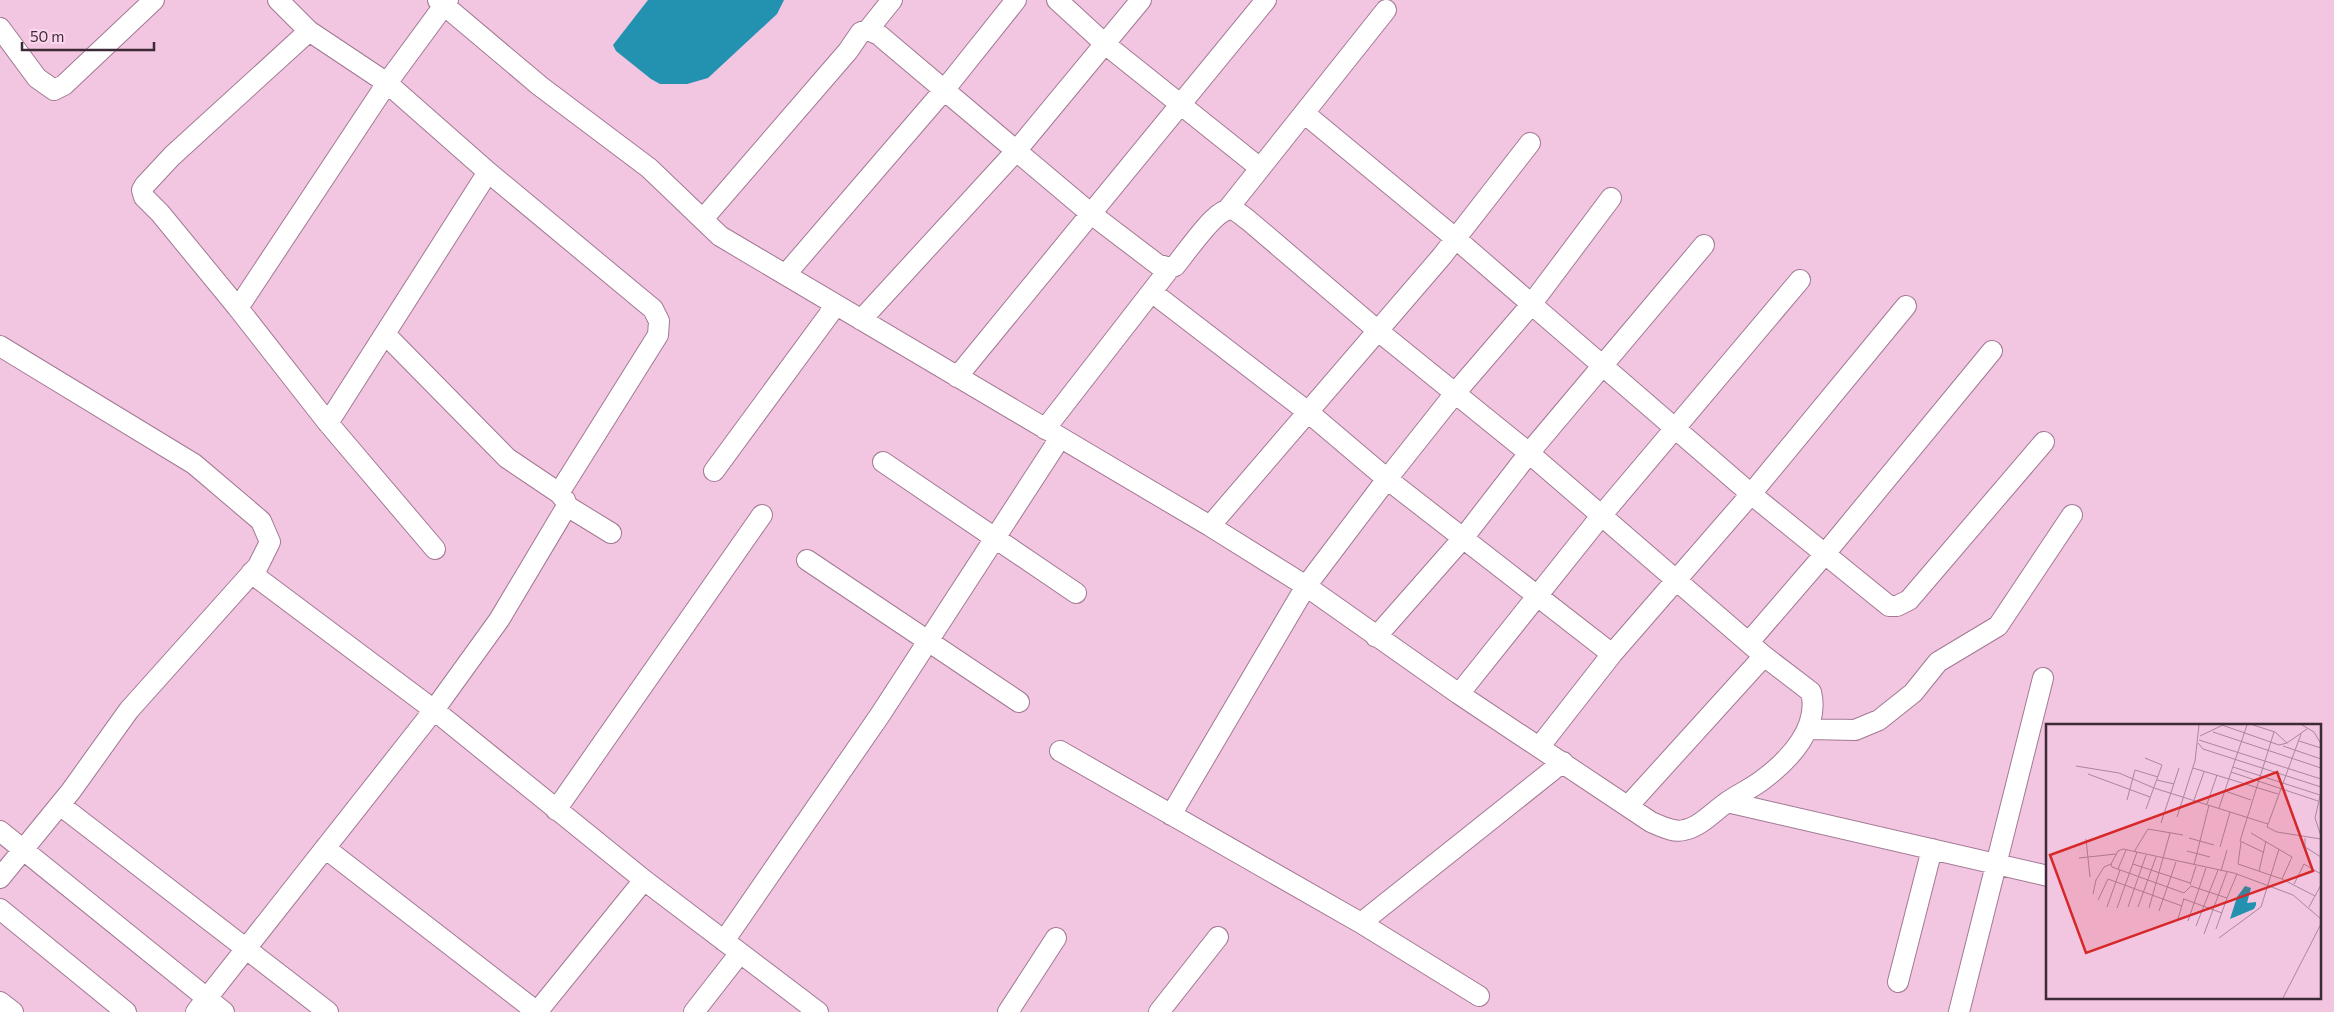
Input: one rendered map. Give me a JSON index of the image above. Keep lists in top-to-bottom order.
{
  "scale_bar": "50 m"
}
